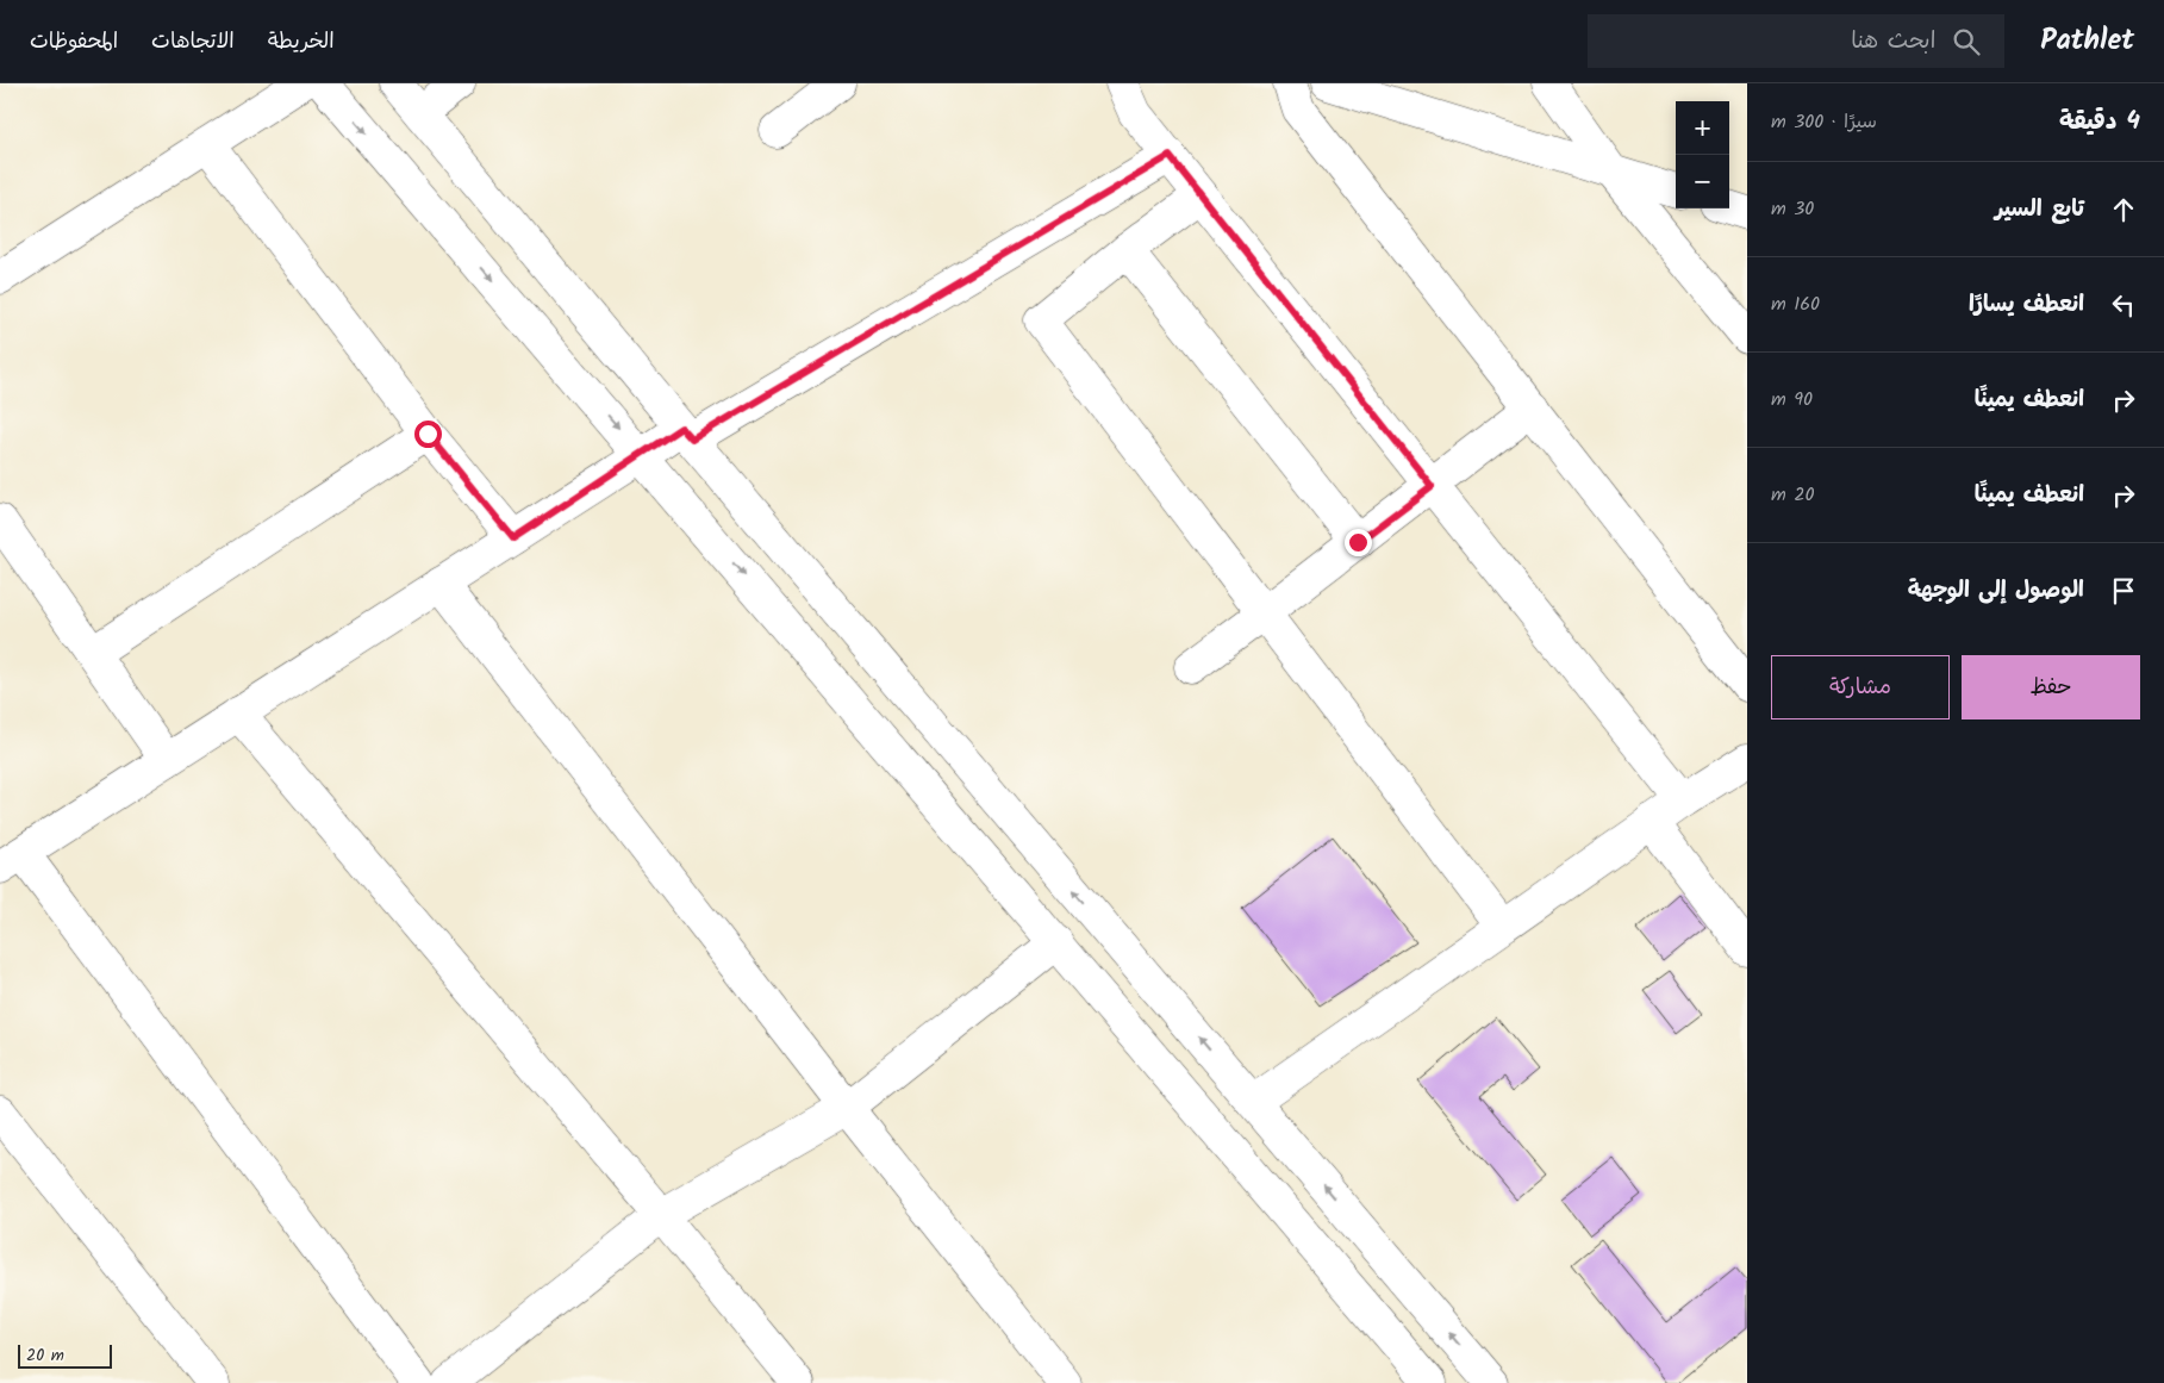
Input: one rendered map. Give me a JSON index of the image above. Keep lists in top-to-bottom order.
{
  "scale_bar": "20 m",
  "page": {
    "header": "Pathlet",
    "search": "ابحث هنا",
    "nav": ["الخريطة", "الاتجاهات", "المحفوظات"],
    "heading": ["4 دقيقة", "سيرًا · 300 m"],
    "map_buttons": ["+", "−"],
    "list": [
      ["تابع السير", "30 m"],
      ["انعطف يسارًا", "160 m"],
      ["انعطف يمينًا", "90 m"],
      ["انعطف يمينًا", "20 m"],
      "الوصول إلى الوجهة"
    ],
    "buttons": ["حفظ", "مشاركة"],
    "scale": "20 m"
  }
}
